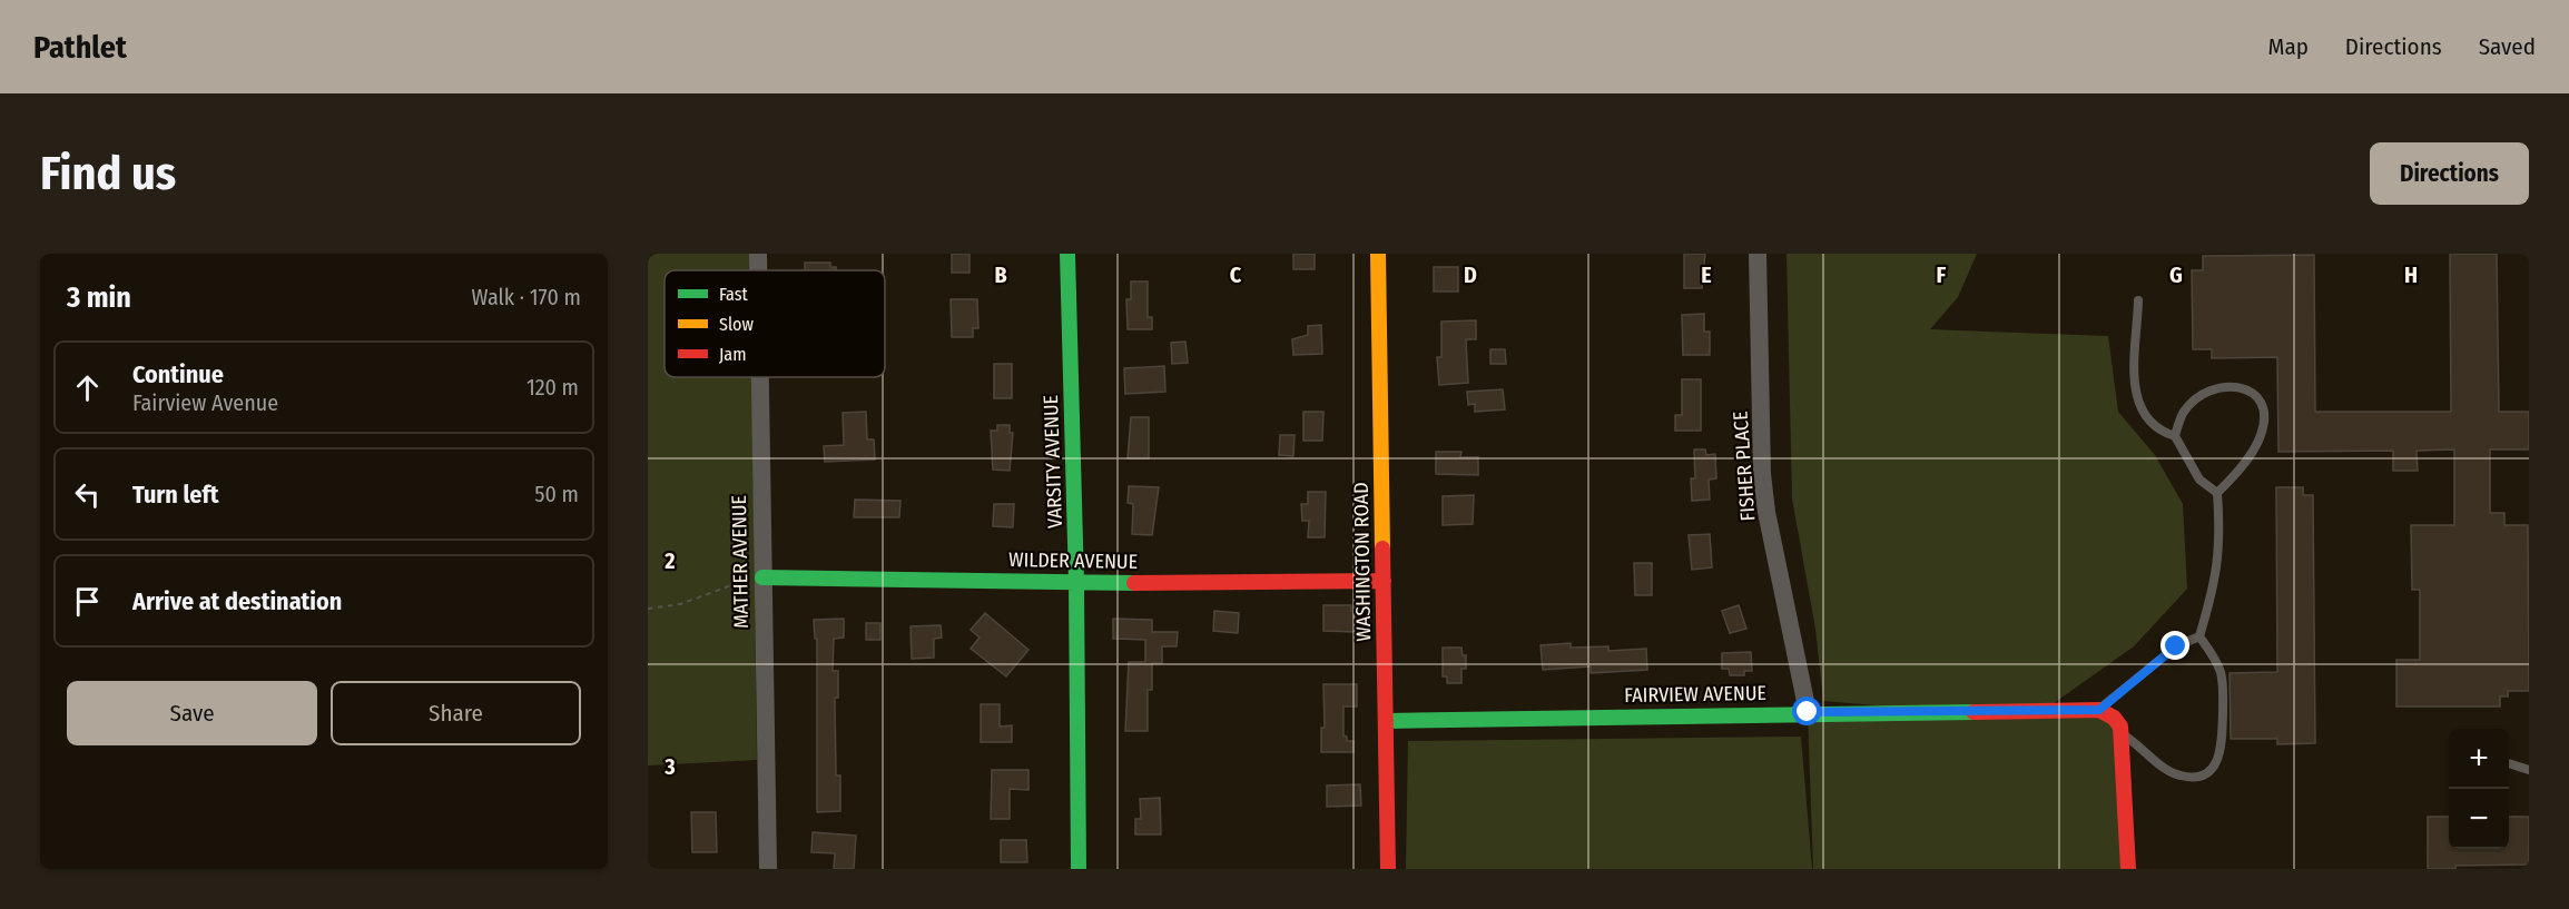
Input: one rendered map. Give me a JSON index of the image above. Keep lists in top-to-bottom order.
{
  "streets": {
    "street": [
      "VARSITY AVENUE",
      "FISHER PLACE",
      "WILDER AVENUE",
      "MATHER AVENUE",
      "WASHINGTON ROAD",
      "FAIRVIEW AVENUE"
    ]
  },
  "crossings": [
    ["VARSITY AVENUE", "WILDER AVENUE"],
    ["FISHER PLACE", "FAIRVIEW AVENUE"],
    ["WILDER AVENUE", "MATHER AVENUE"],
    ["WILDER AVENUE", "WASHINGTON ROAD"],
    ["WASHINGTON ROAD", "FAIRVIEW AVENUE"]
  ],
  "legend": ["Fast", "Slow", "Jam"],
  "page": {
    "header": "Pathlet",
    "nav": ["Map", "Directions", "Saved"],
    "buttons": [
      "Directions",
      ["Save", "Share"]
    ],
    "title": "Find us",
    "heading": ["3 min", "Walk · 170 m"],
    "list": [
      ["Continue", "Fairview Avenue", "120 m"],
      ["Turn left", "50 m"],
      "Arrive at destination"
    ],
    "map_buttons": ["+", "−"]
  },
  "grid": {
    "columns": [
      "B",
      "C",
      "D",
      "E",
      "F",
      "G",
      "H"
    ],
    "rows": ["2", "3"]
  }
}
